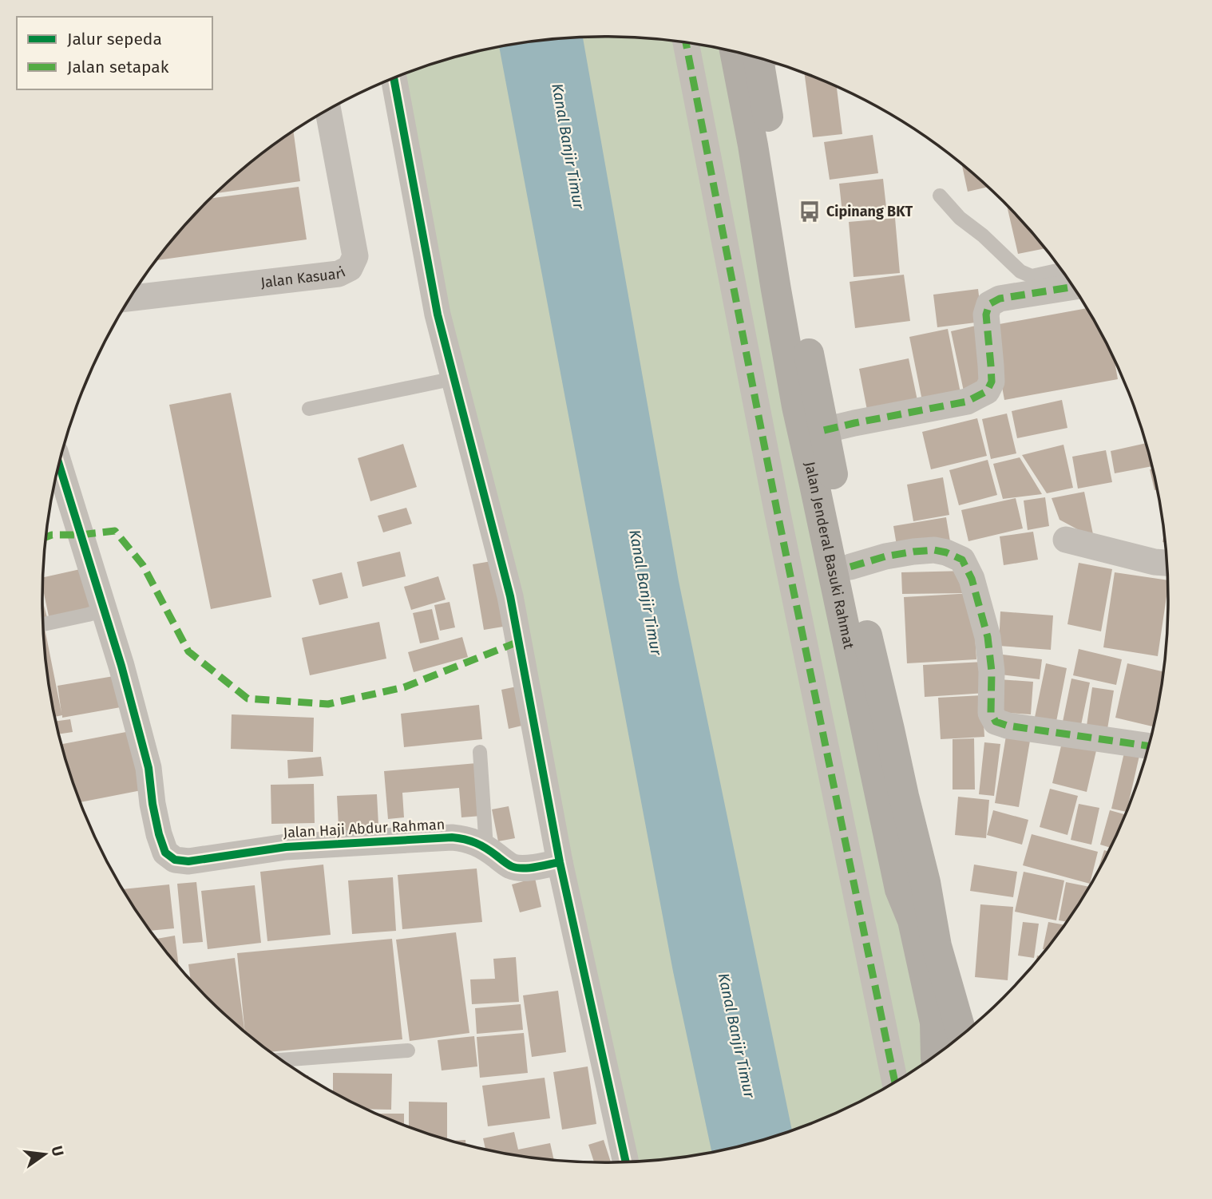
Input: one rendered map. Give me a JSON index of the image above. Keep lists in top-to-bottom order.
{
  "streets": {
    "main road": ["Jalan Jenderal Basuki Rahmat"],
    "street": ["Jalan Kasuari", "Jalan Haji Abdur Rahman"]
  },
  "water": ["Kanal Banjir Timur"],
  "places": {
    "bus stop": ["Cipinang BKT"]
  },
  "legend": ["Jalur sepeda", "Jalan setapak"],
  "north": "right"
}
